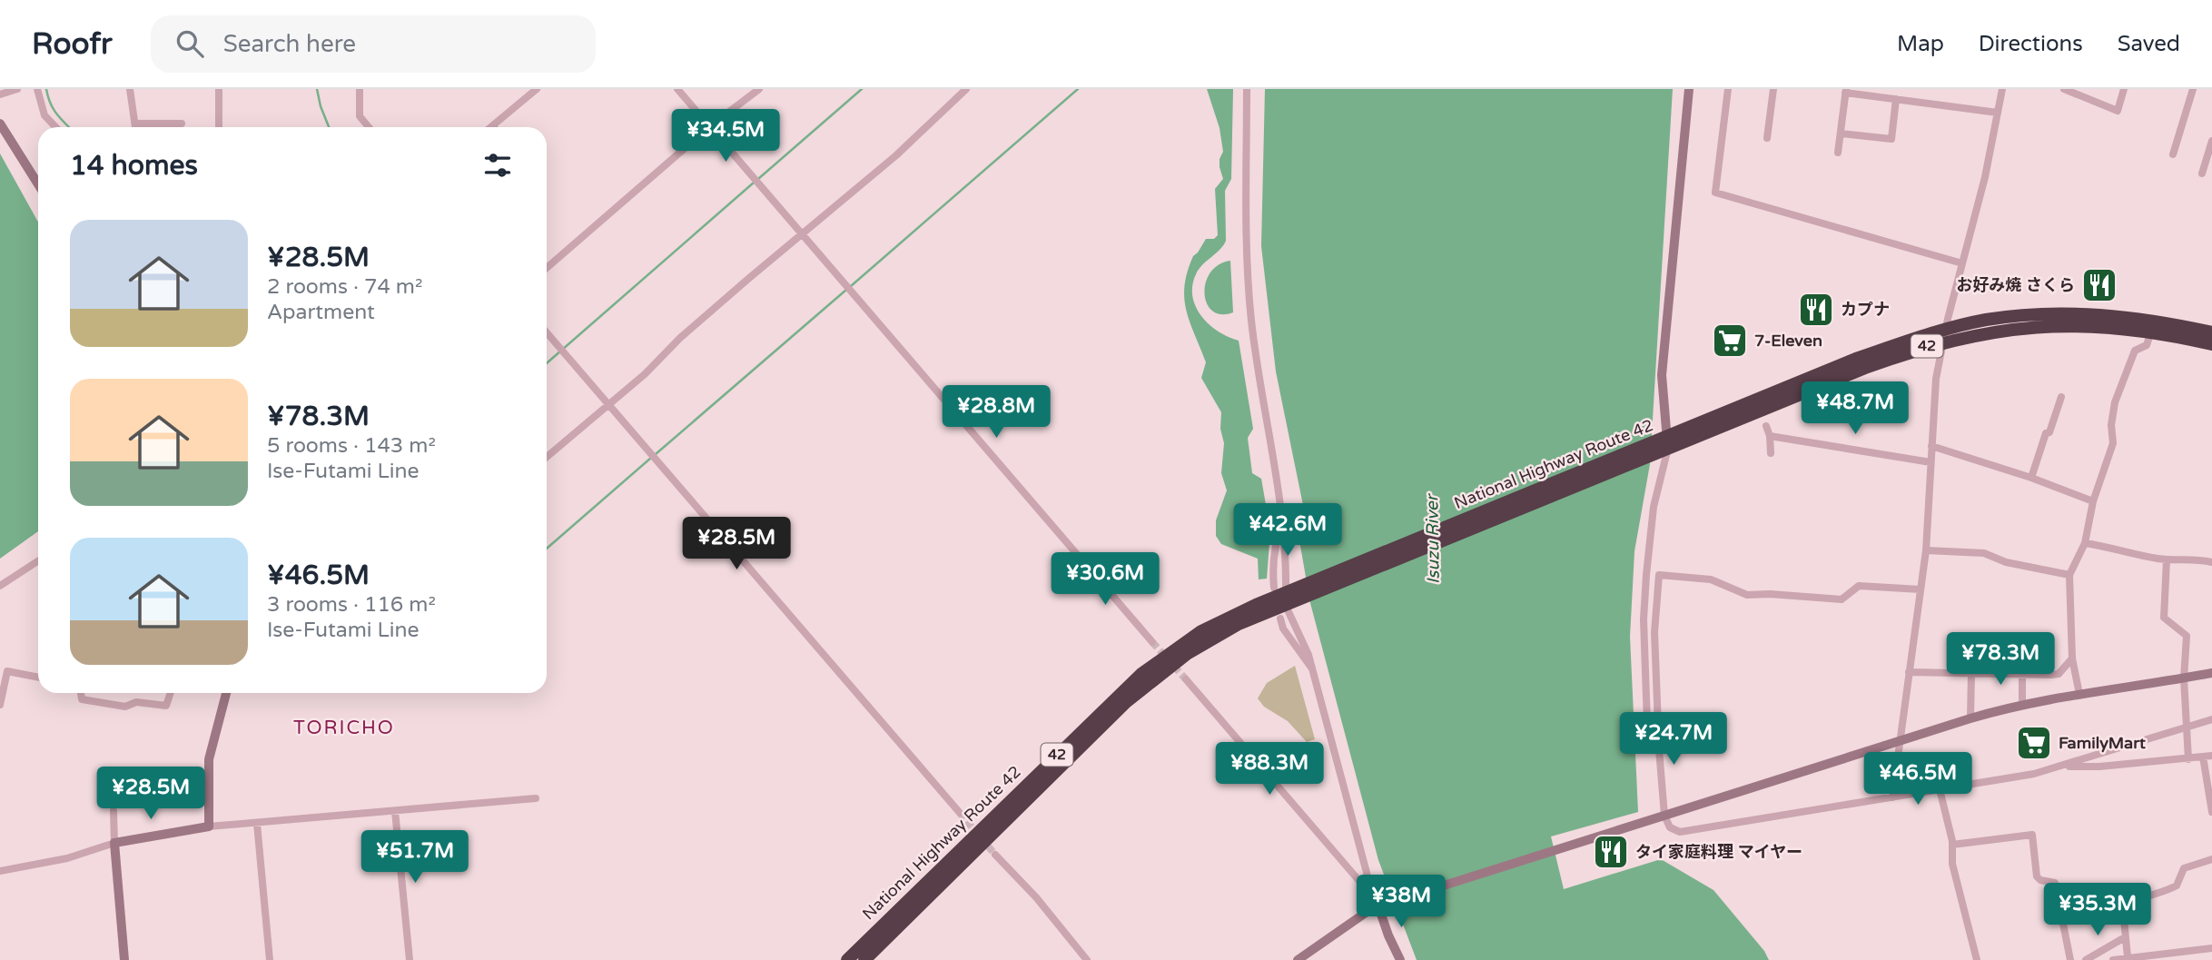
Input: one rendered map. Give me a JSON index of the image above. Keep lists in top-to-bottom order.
{
  "streets": {
    "highway": ["42", "National Highway Route 42"]
  },
  "districts": ["TORICHO"],
  "water": ["Isuzu River"],
  "places": {
    "restaurant": ["お好み焼 さくら", "カプナ", "タイ家庭料理 マイヤー"],
    "supermarket": ["7-Eleven", "FamilyMart"]
  },
  "page": {
    "header": "Roofr",
    "search": "Search here",
    "nav": ["Map", "Directions", "Saved"],
    "price": [
      "¥34.5M",
      "¥48.7M",
      "¥28.8M",
      "¥42.6M",
      "¥28.5M",
      "¥30.6M",
      "¥78.3M",
      "¥24.7M",
      "¥88.3M",
      "¥46.5M",
      "¥28.5M",
      "¥51.7M",
      "¥38M",
      "¥35.3M"
    ],
    "heading": "14 homes",
    "list": [
      {
        "name": "¥28.5M",
        "note": "2 rooms · 74 m² · Apartment"
      },
      {
        "name": "¥78.3M",
        "note": "5 rooms · 143 m² · Ise-Futami Line"
      },
      {
        "name": "¥46.5M",
        "note": "3 rooms · 116 m² · Ise-Futami Line"
      }
    ]
  }
}
